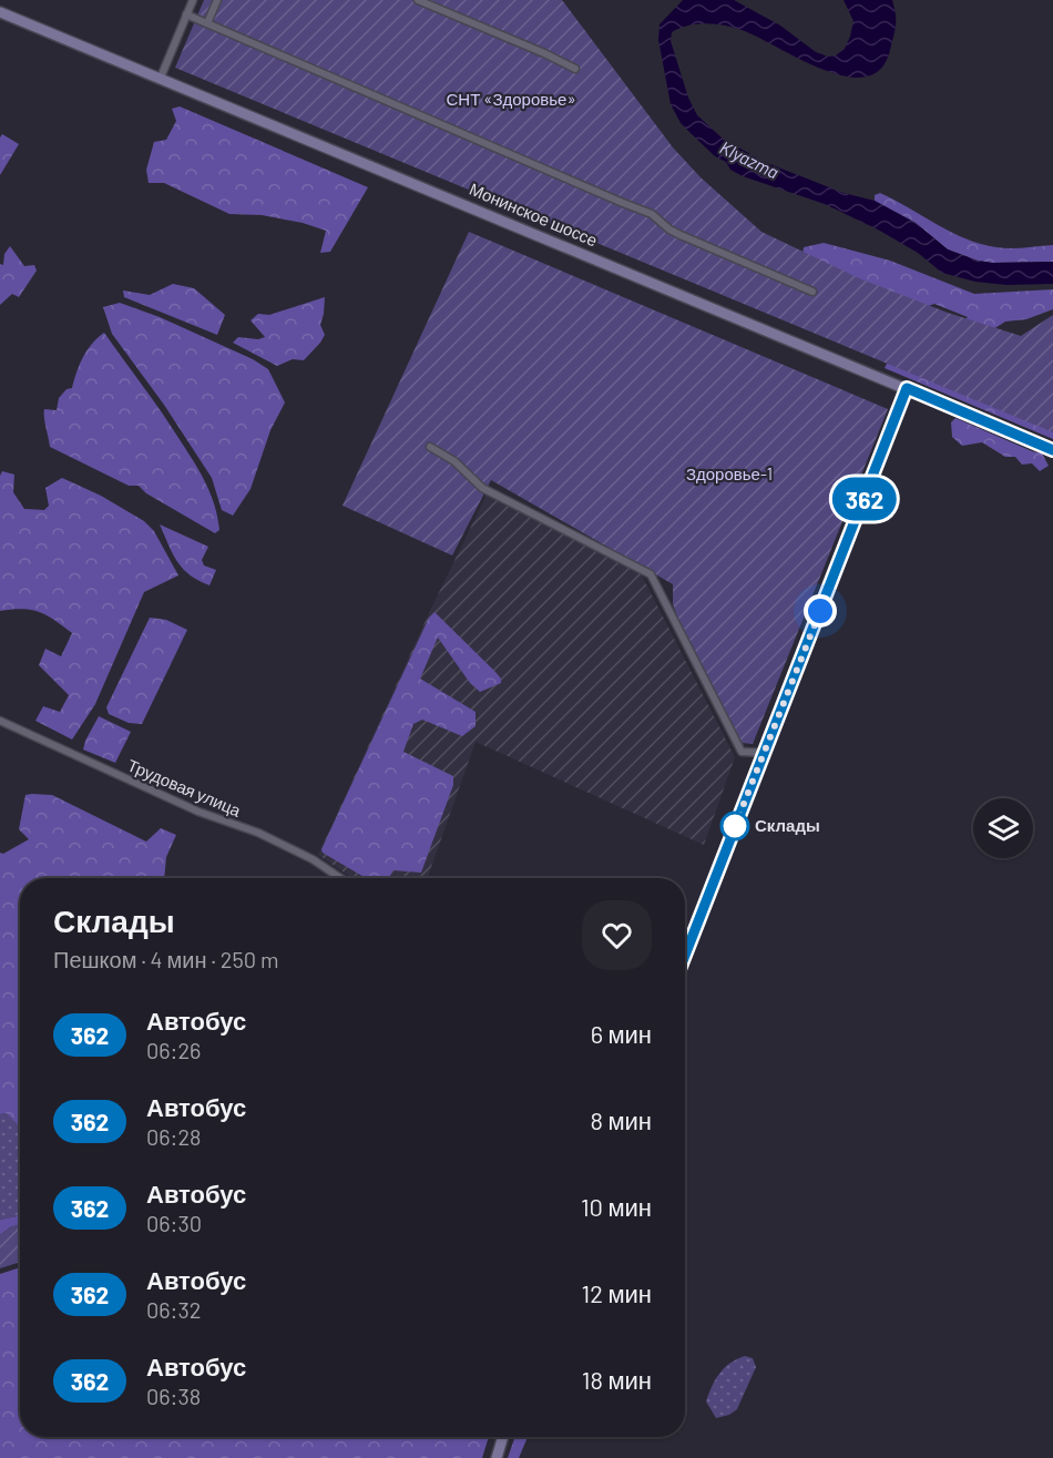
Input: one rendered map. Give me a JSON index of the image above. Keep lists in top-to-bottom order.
{
  "streets": {
    "main road": ["Монинское шоссе"],
    "street": ["Трудовая улица"]
  },
  "water": ["Klyazma"],
  "parks": ["СНТ «Здоровье»", "Здоровье-1"],
  "places": ["Склады"],
  "lines": ["bus line 362"],
  "page": {
    "on_map": "362",
    "heading": ["Склады", "Пешком · 4 мин · 250 m"],
    "list": [
      {
        "mark": "362",
        "name": "Автобус",
        "note": "06:26",
        "value": "6 мин"
      },
      {
        "mark": "362",
        "name": "Автобус",
        "note": "06:28",
        "value": "8 мин"
      },
      {
        "mark": "362",
        "name": "Автобус",
        "note": "06:30",
        "value": "10 мин"
      },
      {
        "mark": "362",
        "name": "Автобус",
        "note": "06:32",
        "value": "12 мин"
      },
      {
        "mark": "362",
        "name": "Автобус",
        "note": "06:38",
        "value": "18 мин"
      }
    ]
  }
}
